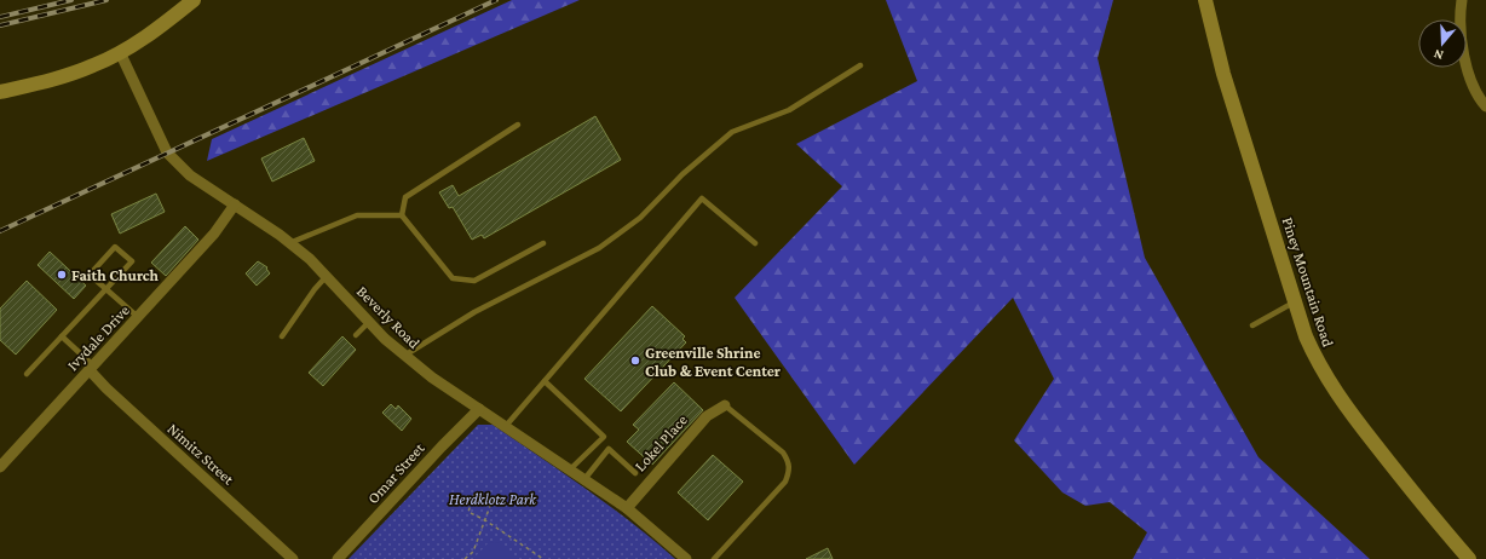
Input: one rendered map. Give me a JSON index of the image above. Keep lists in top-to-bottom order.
{
  "streets": {
    "street": [
      "Piney Mountain Road",
      "Beverly Road",
      "Ivydale Drive",
      "Lokel Place",
      "Nimitz Street",
      "Omar Street"
    ]
  },
  "crossings": [
    ["Beverly Road", "Ivydale Drive"],
    ["Beverly Road", "Lokel Place"],
    ["Beverly Road", "Omar Street"],
    ["Ivydale Drive", "Nimitz Street"]
  ],
  "parks": ["Herdklotz Park"],
  "places": ["Faith Church", "Greenville Shrine Club & Event Center"],
  "north": "bottom"
}
